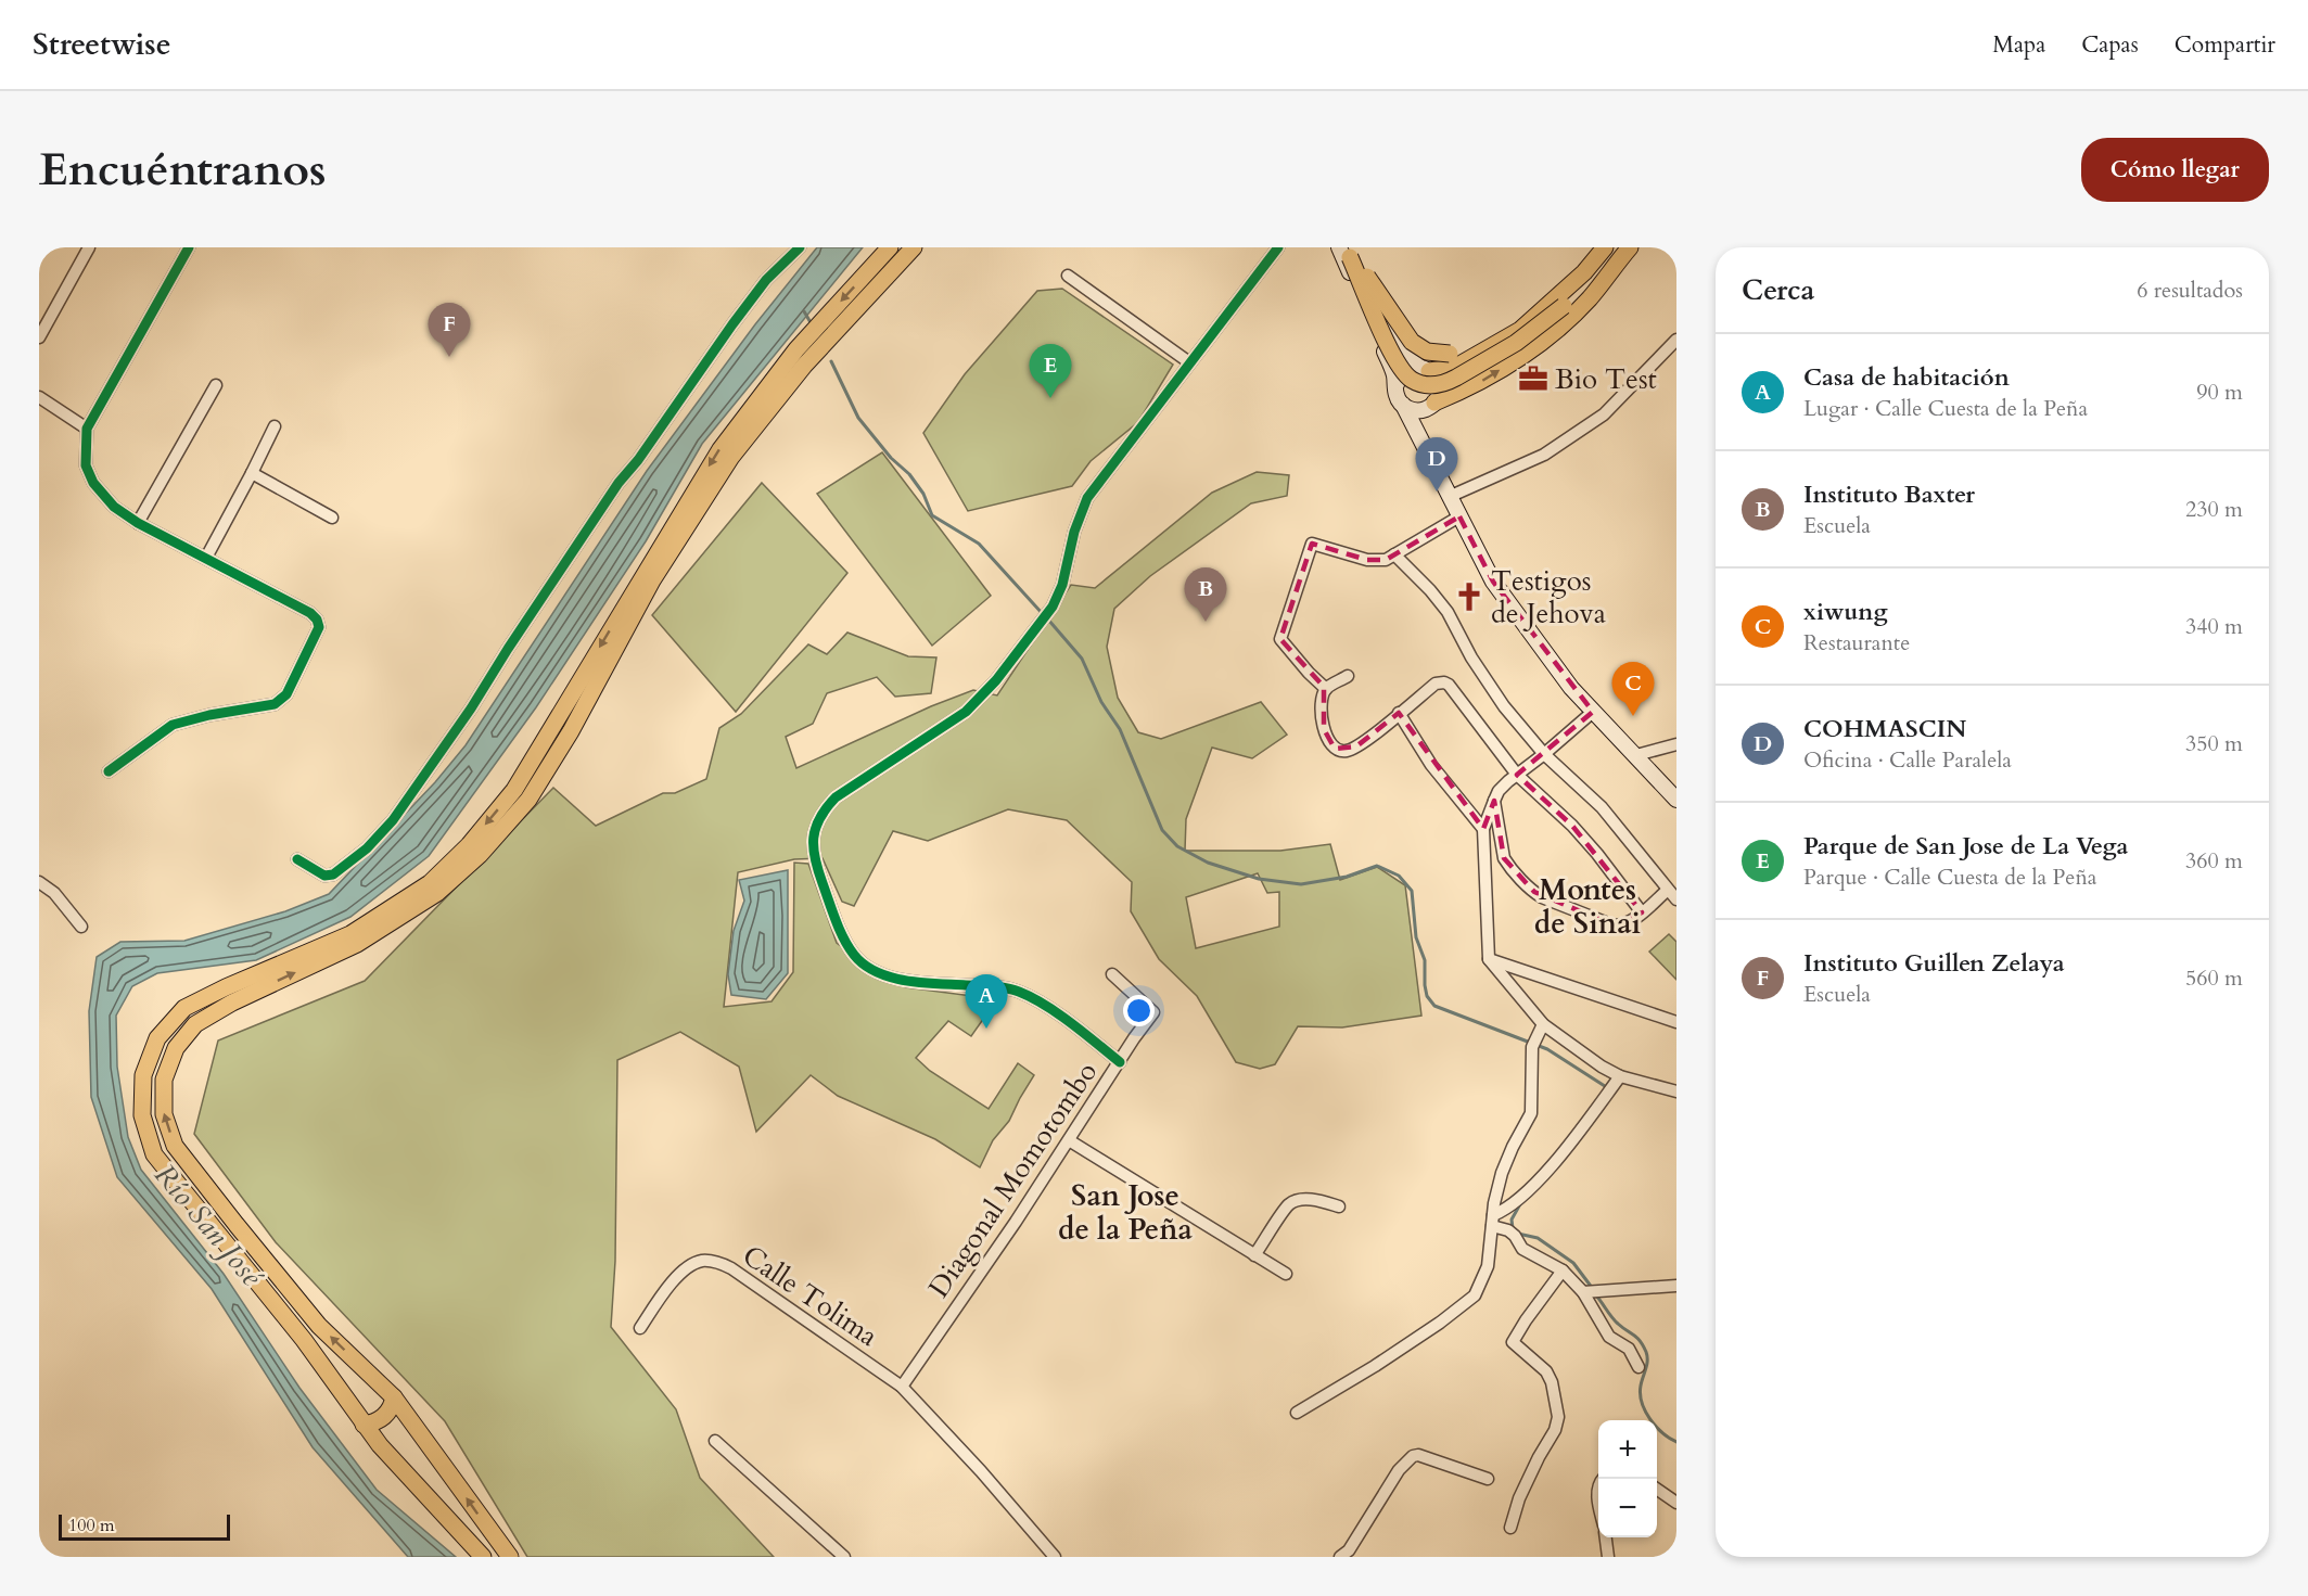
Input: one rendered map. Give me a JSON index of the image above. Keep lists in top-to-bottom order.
{
  "streets": {
    "street": ["Diagonal Momotombo", "Calle Tolima"]
  },
  "crossings": [
    ["Diagonal Momotombo", "Calle Tolima"]
  ],
  "districts": ["Montes de Sinai", "San Jose de la Peña"],
  "water": ["Río San José"],
  "places": {
    "office": ["Bio Test"],
    "church": ["Testigos de Jehova"]
  },
  "scale_bar": "100 m",
  "page": {
    "header": "Streetwise",
    "nav": ["Mapa", "Capas", "Compartir"],
    "buttons": "Cómo llegar",
    "title": "Encuéntranos",
    "heading": ["Cerca", "6 resultados"],
    "pins": [
      "F",
      "E",
      "D",
      "B",
      "C",
      "A"
    ],
    "list": [
      {
        "mark": "A",
        "name": "Casa de habitación",
        "note": "Lugar · Calle Cuesta de la Peña",
        "value": "90 m"
      },
      {
        "mark": "B",
        "name": "Instituto Baxter",
        "note": "Escuela",
        "value": "230 m"
      },
      {
        "mark": "C",
        "name": "xiwung",
        "note": "Restaurante",
        "value": "340 m"
      },
      {
        "mark": "D",
        "name": "COHMASCIN",
        "note": "Oficina · Calle Paralela",
        "value": "350 m"
      },
      {
        "mark": "E",
        "name": "Parque de San Jose de La Vega",
        "note": "Parque · Calle Cuesta de la Peña",
        "value": "360 m"
      },
      {
        "mark": "F",
        "name": "Instituto Guillen Zelaya",
        "note": "Escuela",
        "value": "560 m"
      }
    ],
    "map_buttons": ["+", "−"],
    "scale": "100 m"
  }
}
